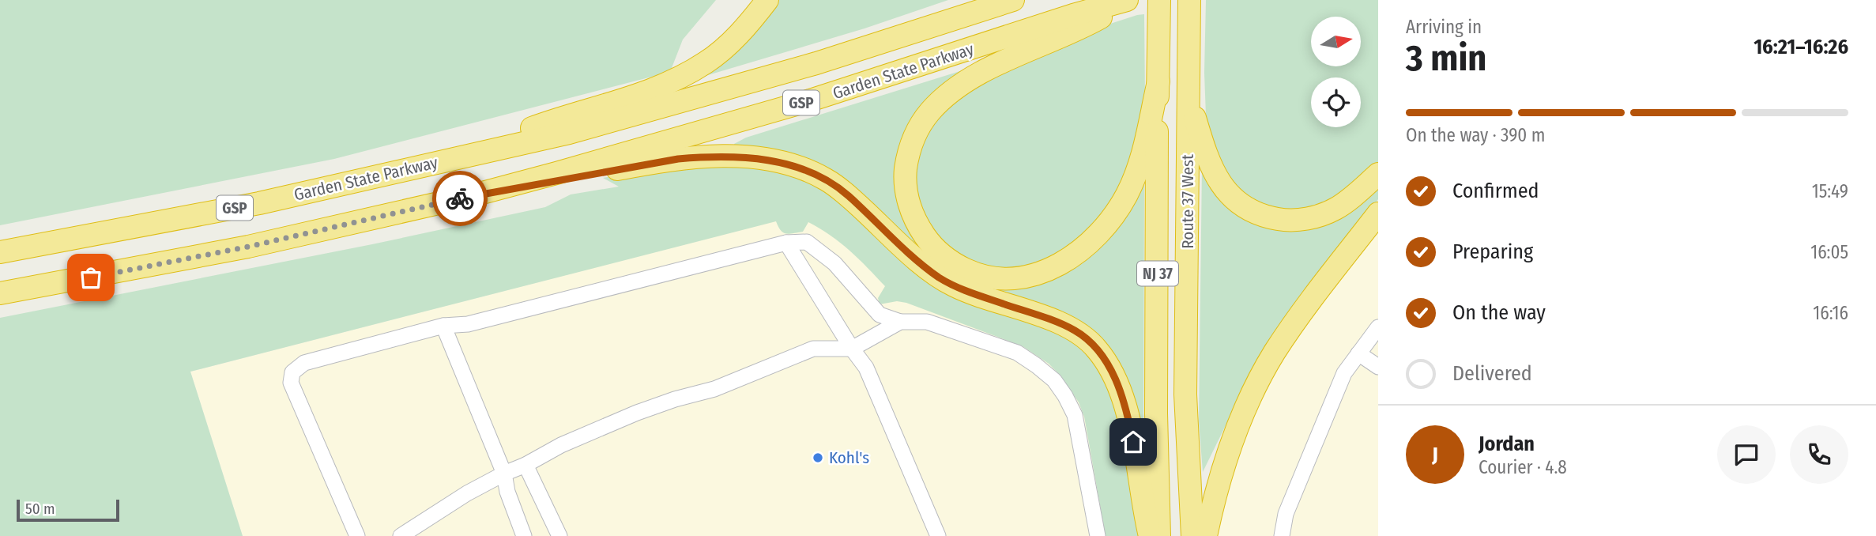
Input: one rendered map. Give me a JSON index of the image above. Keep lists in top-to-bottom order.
{
  "streets": {
    "highway": [
      "Garden State Parkway",
      "GSP",
      "Route 37 West",
      "NJ 37"
    ]
  },
  "places": ["Kohl's"],
  "scale_bar": "50 m",
  "north": "right",
  "page": {
    "heading": ["3 min", "Arriving in", "16:21–16:26"],
    "panel": ["Jordan", "Courier · 4.8"],
    "bar": "On the way · 390 m",
    "list": [
      ["Confirmed", "15:49"],
      ["Preparing", "16:05"],
      ["On the way", "16:16"],
      "Delivered"
    ],
    "round": "J",
    "scale": "50 m"
  }
}
